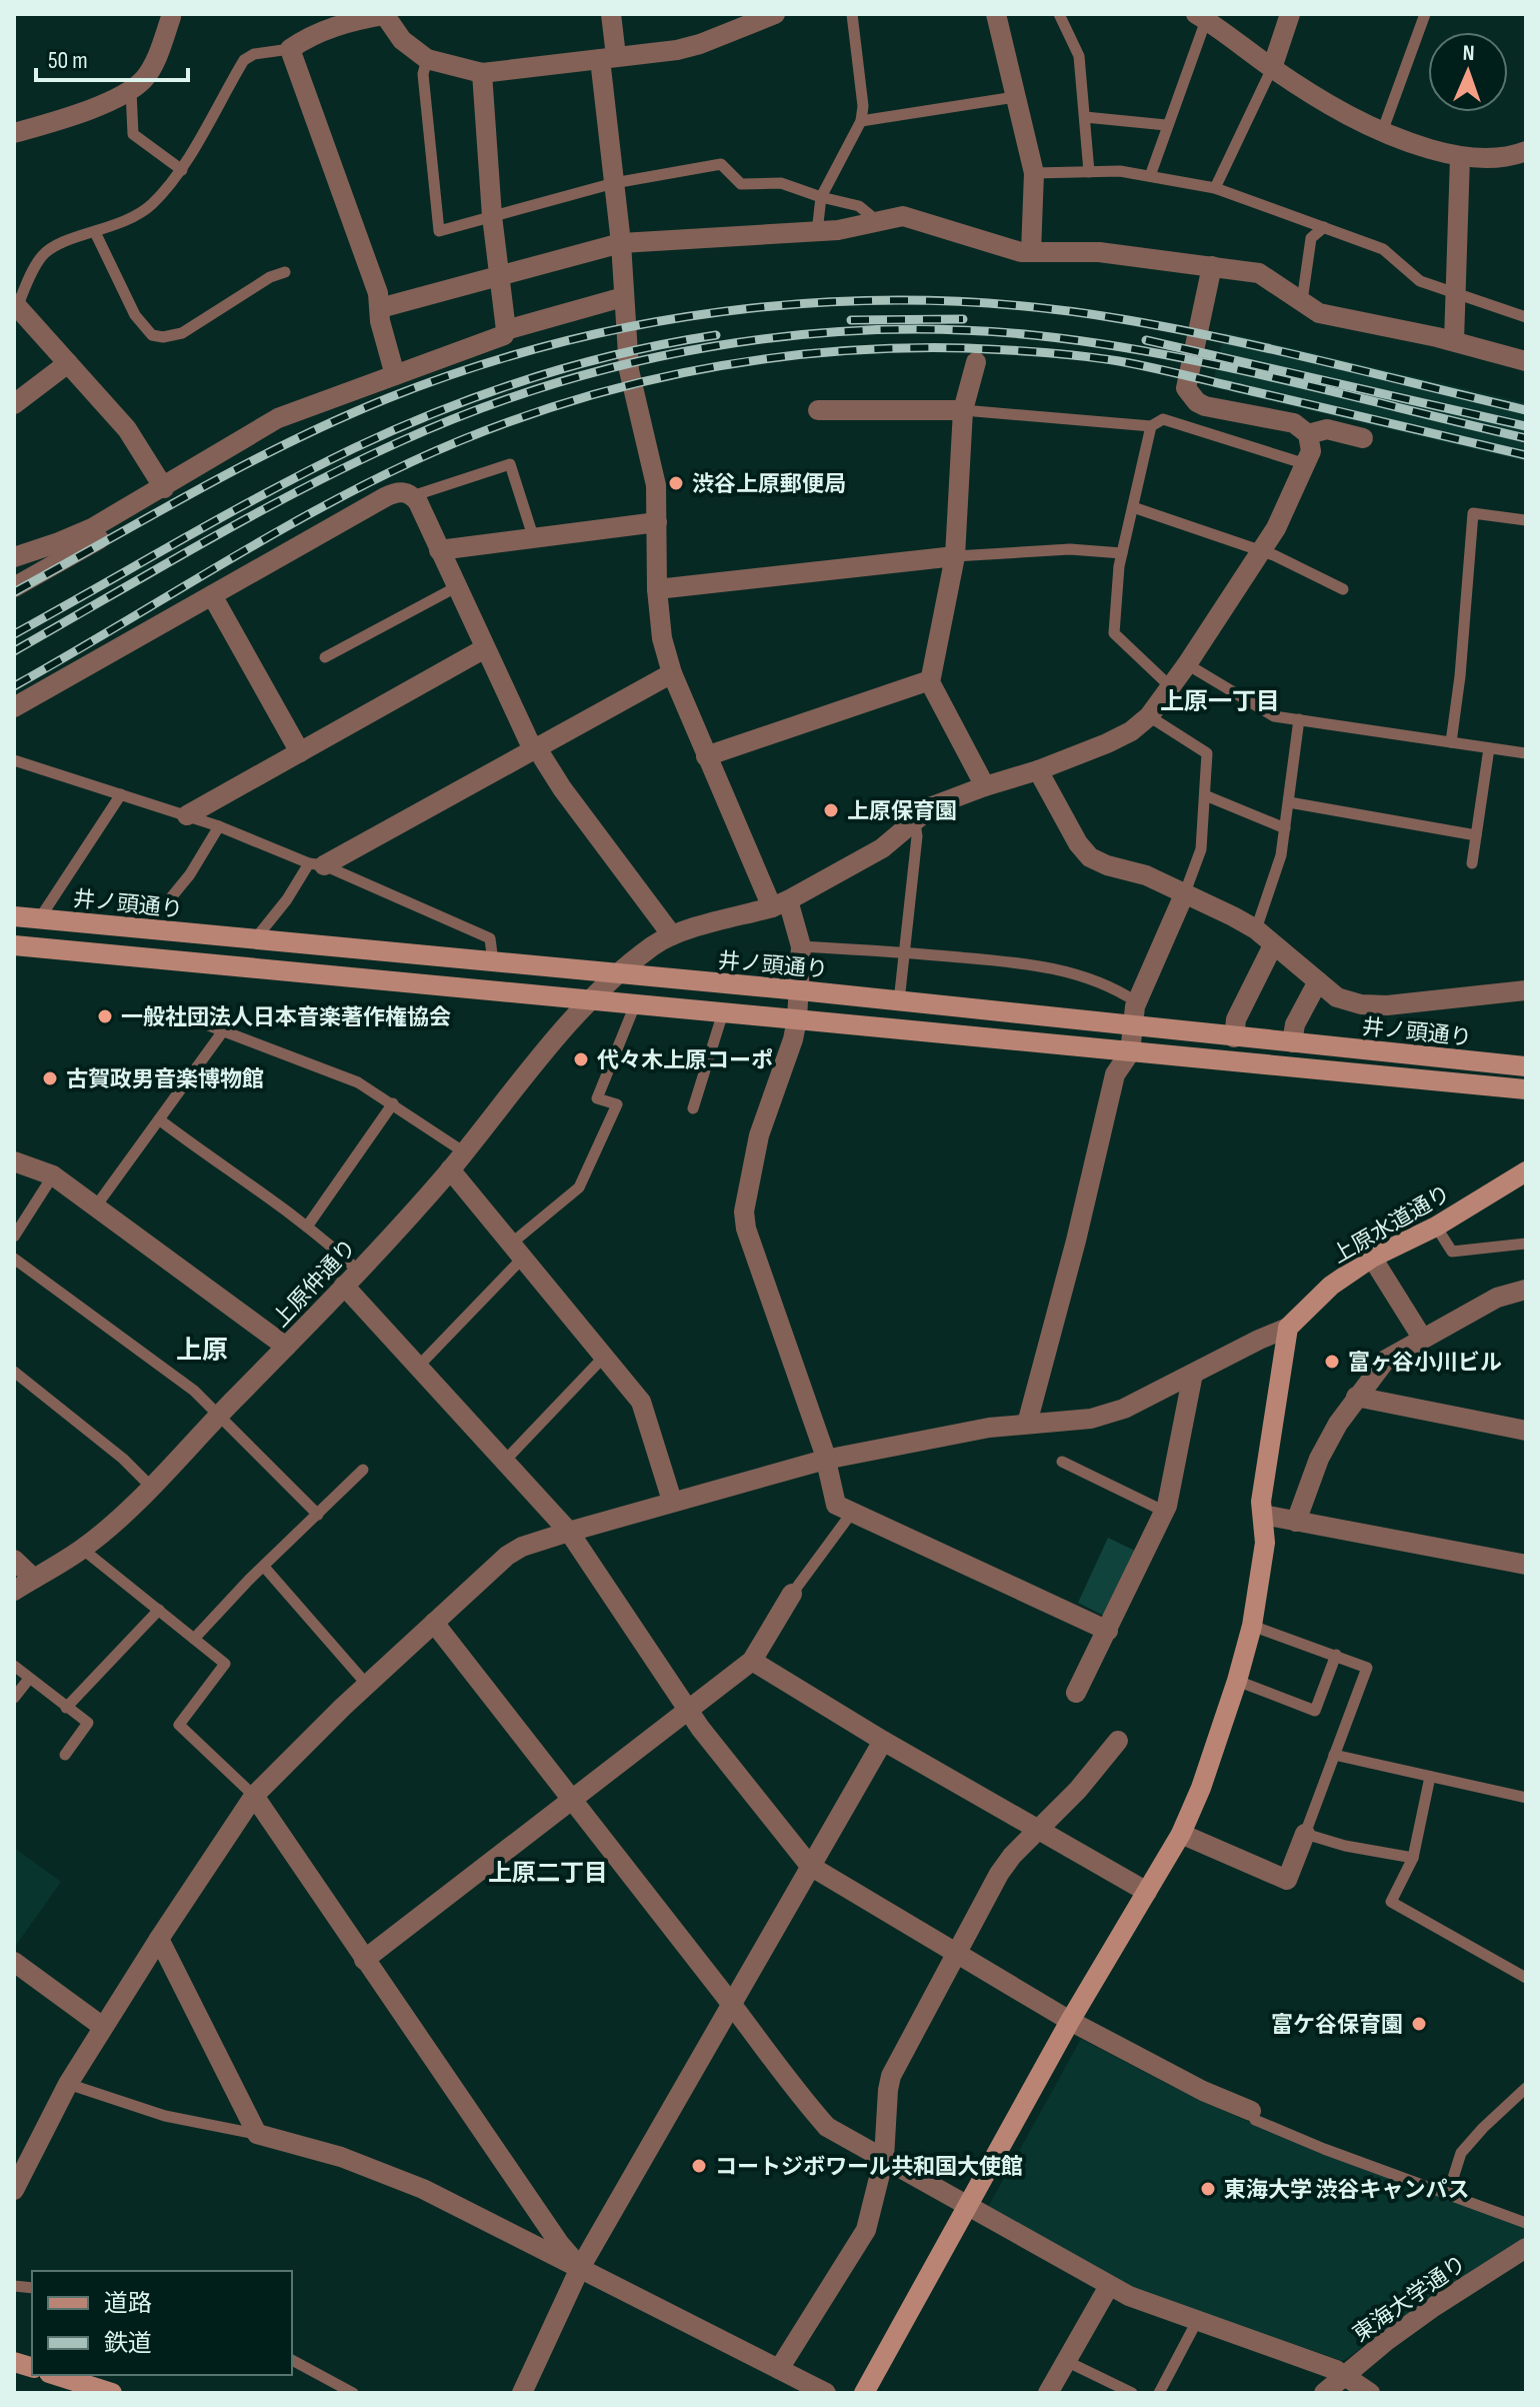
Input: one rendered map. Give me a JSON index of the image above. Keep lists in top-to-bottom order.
{
  "streets": {
    "main road": ["井ノ頭通り", "上原水道通り"],
    "street": ["上原仲通り", "東海大学通り"]
  },
  "crossings": [
    ["井ノ頭通り", "上原仲通り"]
  ],
  "districts": ["上原一丁目", "上原", "上原二丁目"],
  "places": [
    "渋谷上原郵便局",
    "上原保育園",
    "一般社団法人日本音楽著作権協会",
    "代々木上原コーポ",
    "古賀政男音楽博物館",
    "富ヶ谷小川ビル",
    "富ケ谷保育園",
    "コートジボワール共和国大使館",
    "東海大学 渋谷キャンパス"
  ],
  "legend": ["道路", "鉄道"],
  "scale_bar": "50 m",
  "north": "top"
}
